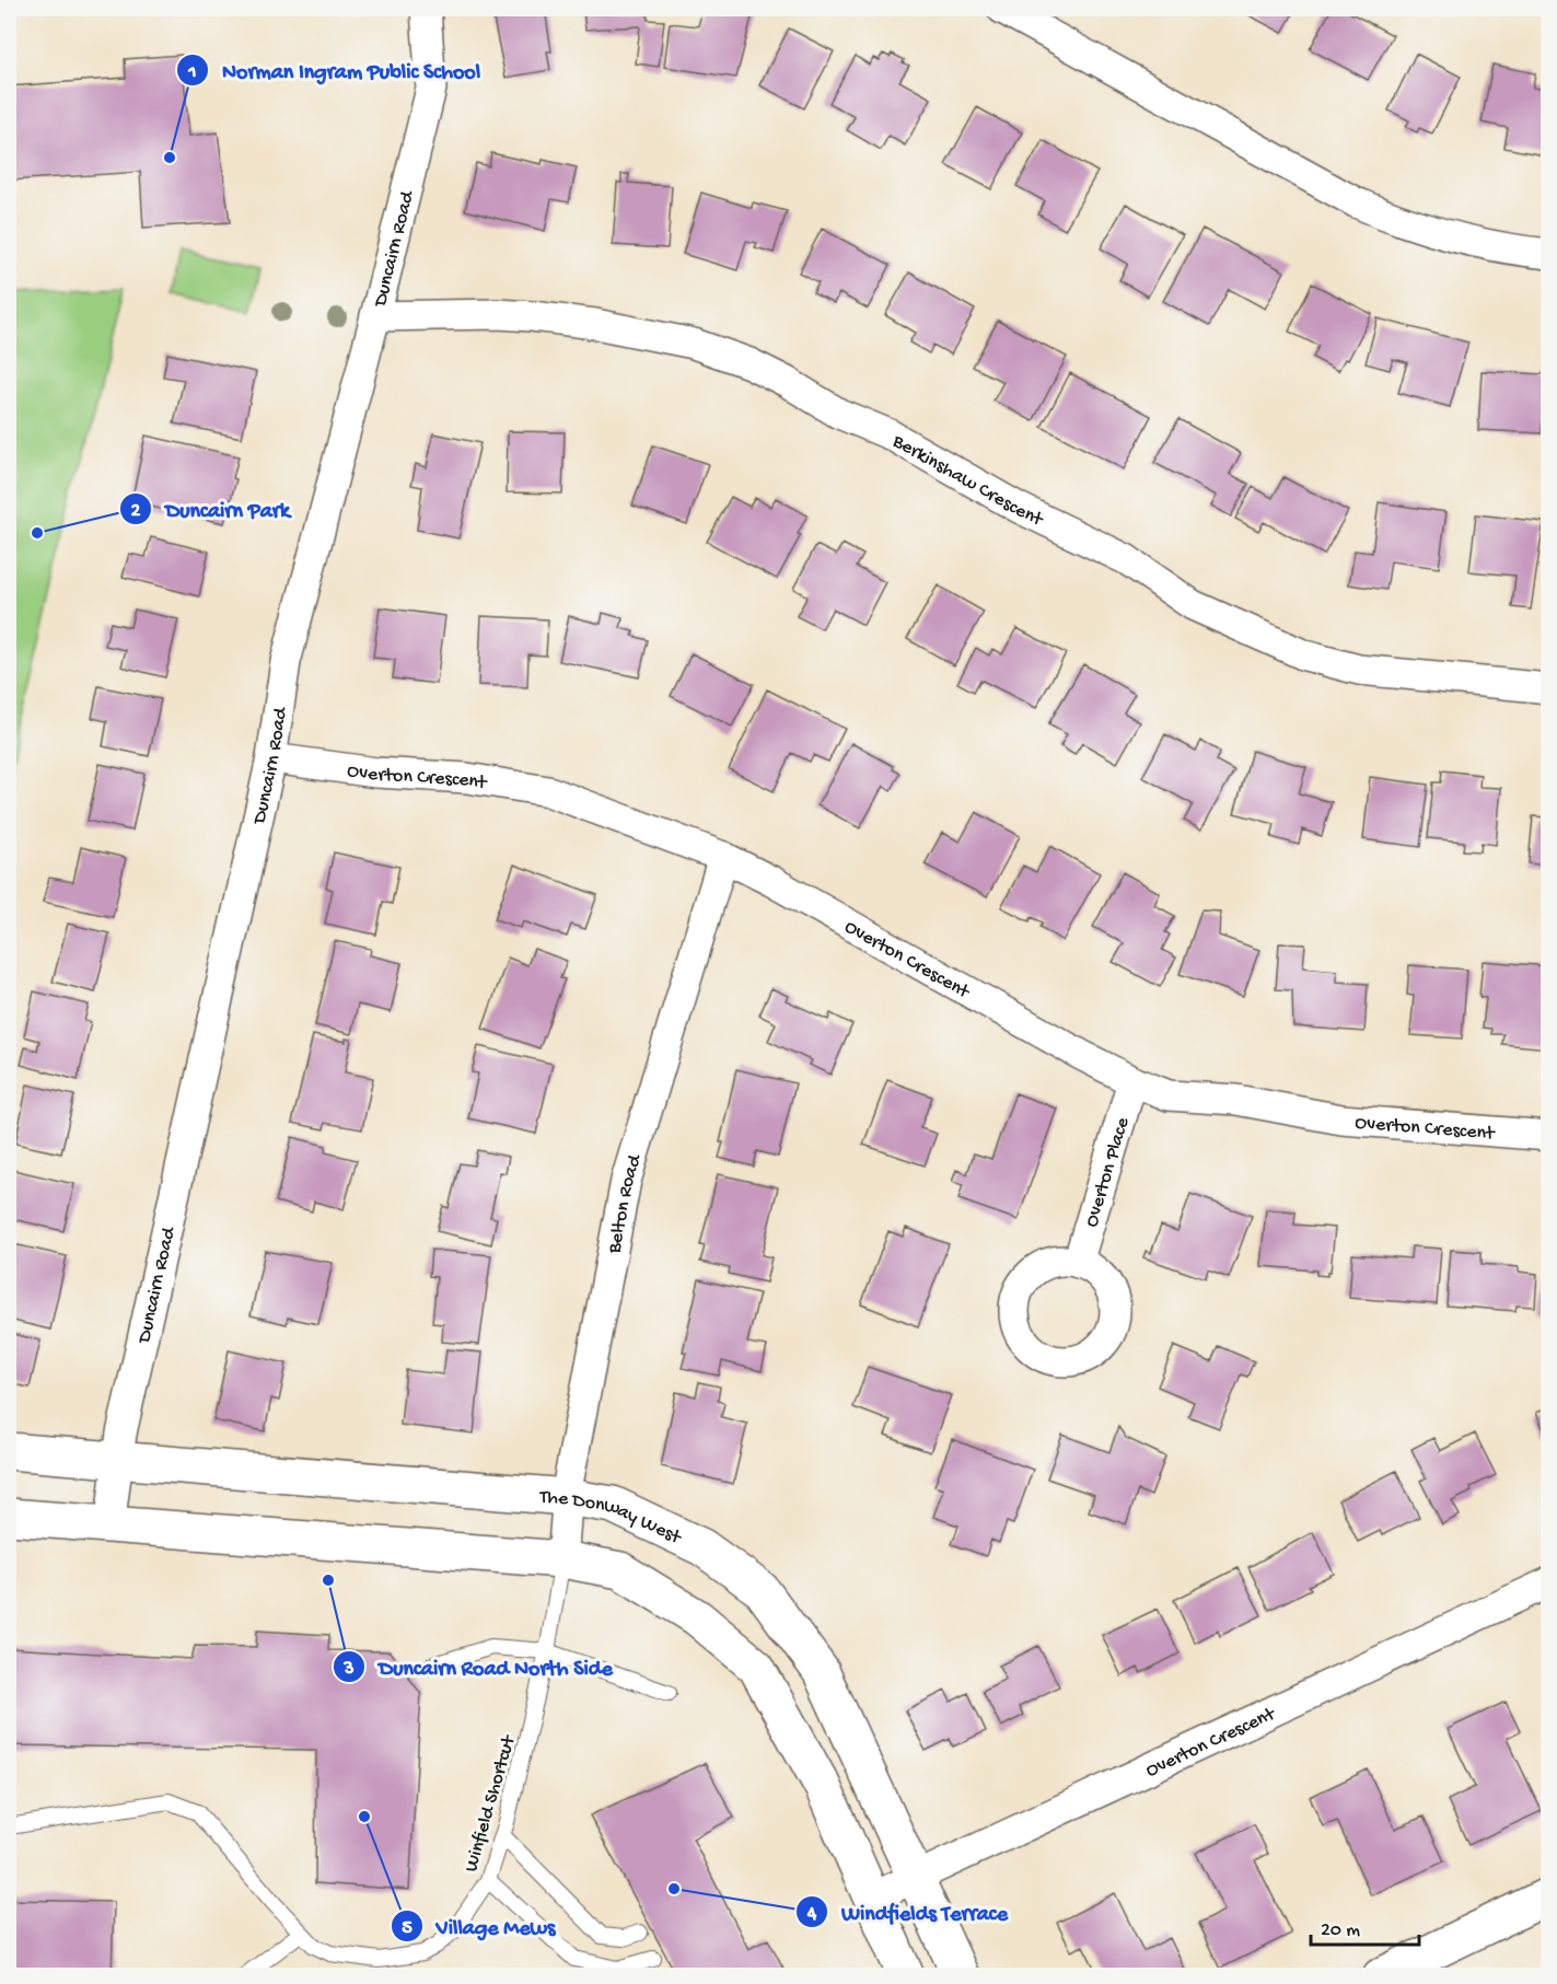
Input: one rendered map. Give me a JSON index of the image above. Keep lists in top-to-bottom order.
{
  "streets": {
    "street": [
      "Duncairn Road",
      "Berkinshaw Crescent",
      "Overton Crescent",
      "Overton Place",
      "Belton Road",
      "The Donway West"
    ],
    "lane": ["Winfield Shortcut"]
  },
  "crossings": [
    ["Duncairn Road", "Berkinshaw Crescent"],
    ["Duncairn Road", "Overton Crescent"],
    ["Duncairn Road", "The Donway West"],
    ["Overton Crescent", "Overton Place"],
    ["Overton Crescent", "Belton Road"],
    ["Overton Crescent", "The Donway West"],
    ["Belton Road", "The Donway West"],
    ["Belton Road", "Winfield Shortcut"]
  ],
  "places": [
    "Norman Ingram Public School",
    "Duncairn Park",
    "Duncairn Road North Side",
    "Village Mews",
    "Windfields Terrace"
  ],
  "scale_bar": "20 m"
}
